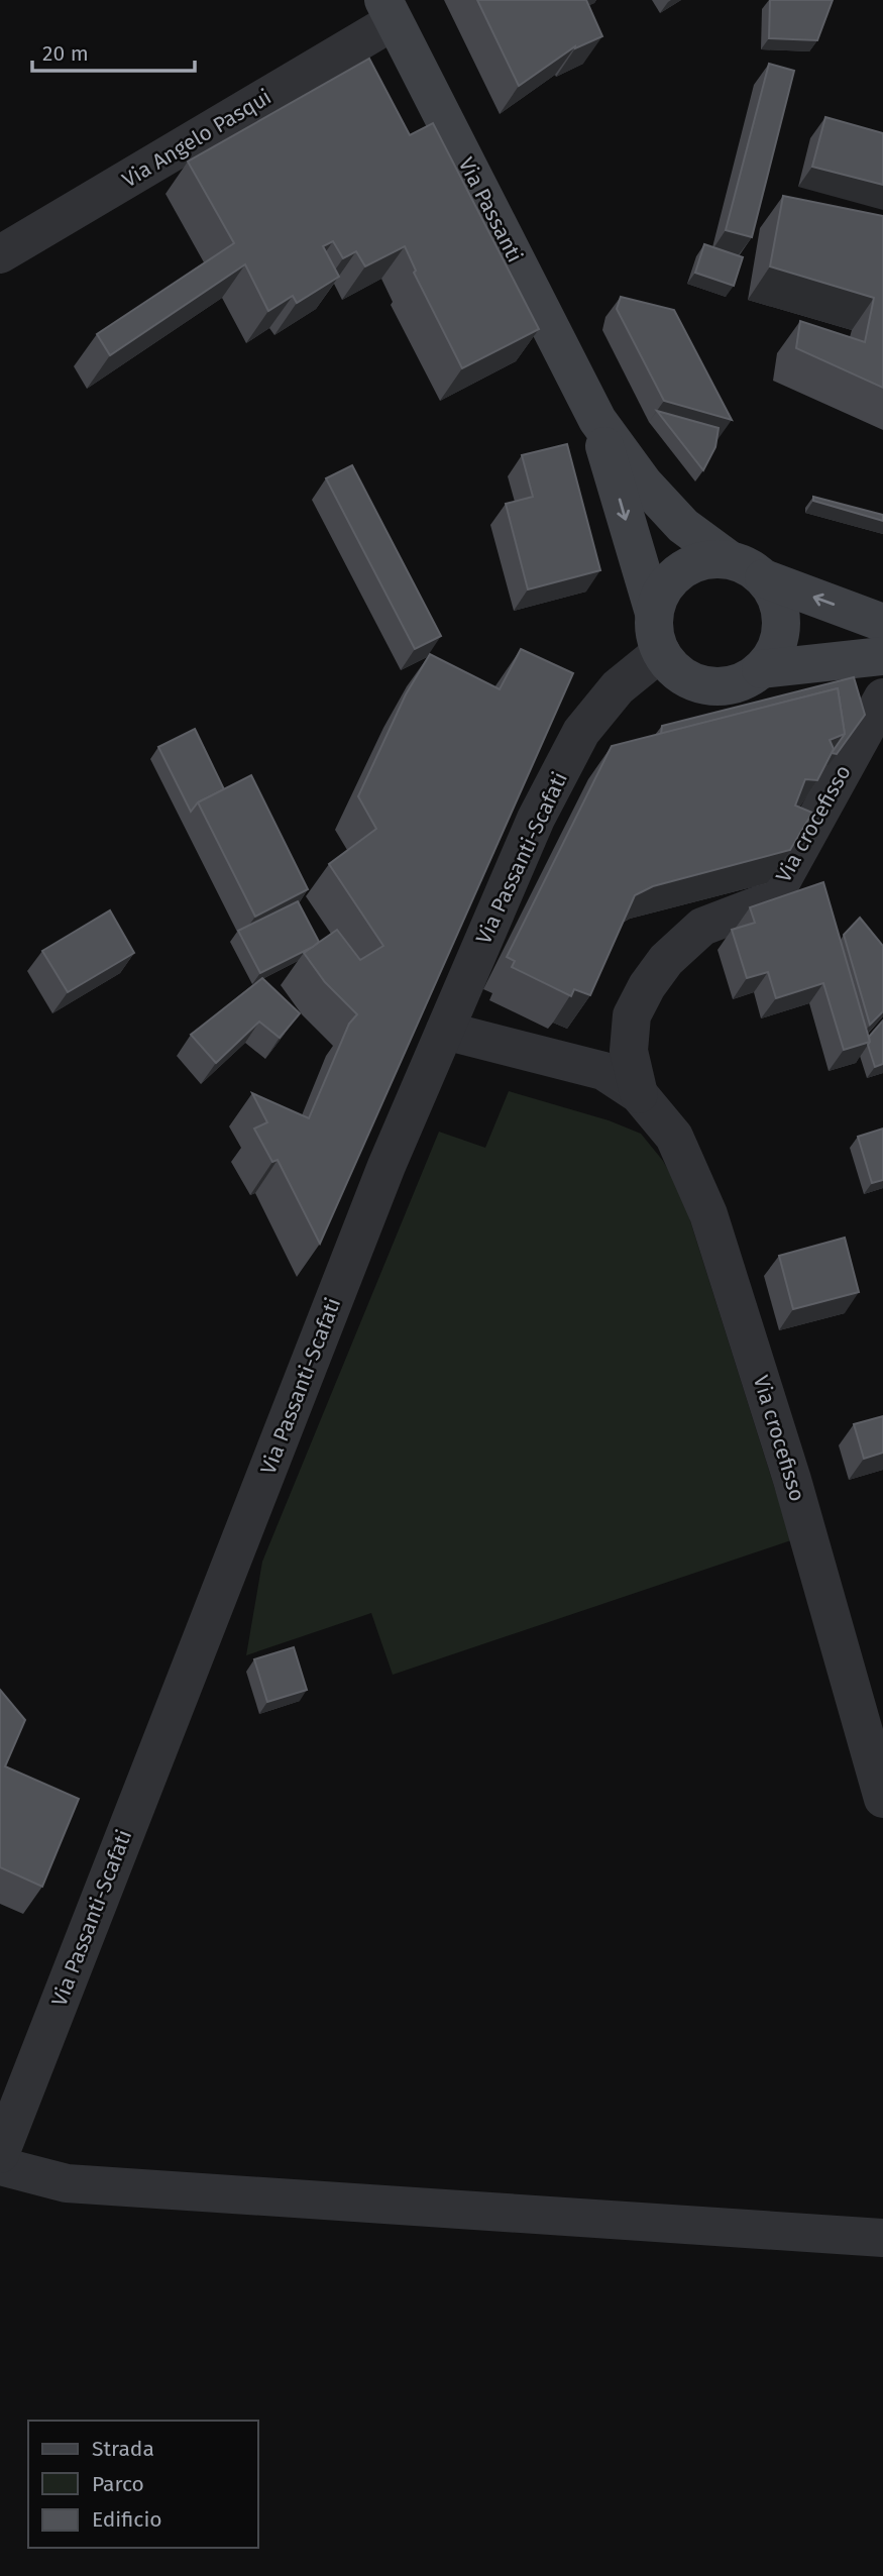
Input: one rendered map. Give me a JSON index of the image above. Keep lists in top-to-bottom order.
{
  "streets": {
    "main road": ["Via Passanti"],
    "street": ["Via Angelo Pasqui", "Via crocefisso", "Via Passanti-Scafati"]
  },
  "crossings": [
    ["Via Angelo Pasqui", "Via Passanti"],
    ["Via Passanti", "Via Passanti-Scafati"],
    ["Via crocefisso", "Via Passanti-Scafati"]
  ],
  "legend": ["Strada", "Parco", "Edificio"],
  "scale_bar": "20 m"
}
